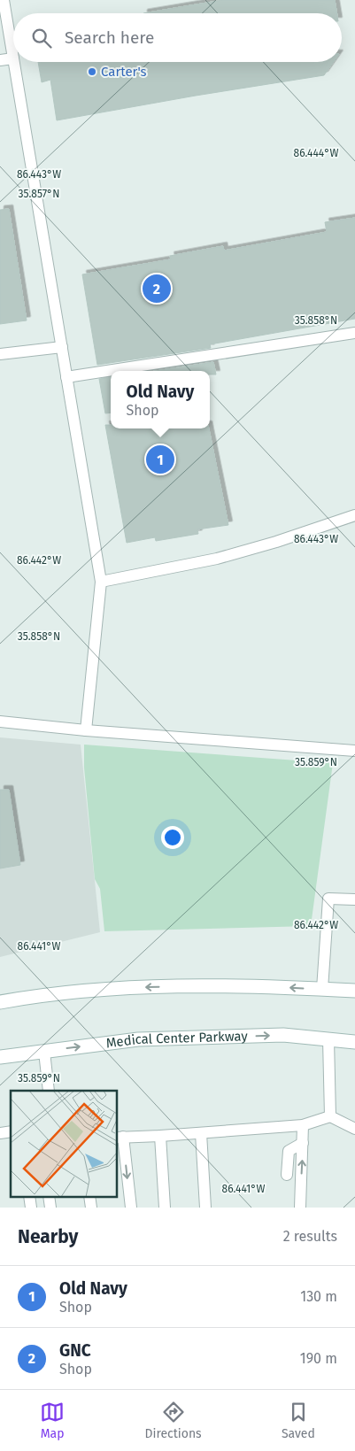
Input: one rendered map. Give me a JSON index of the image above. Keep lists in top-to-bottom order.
{
  "streets": {
    "main road": ["Medical Center Parkway"]
  },
  "places": ["Carter's"],
  "page": {
    "search": "Search here",
    "pins": ["2", "1"],
    "popup": ["Old Navy", "Shop"],
    "heading": ["Nearby", "2 results"],
    "list": [
      {
        "mark": "1",
        "name": "Old Navy",
        "note": "Shop",
        "value": "130 m"
      },
      {
        "mark": "2",
        "name": "GNC",
        "note": "Shop",
        "value": "190 m"
      }
    ],
    "nav": ["Map", "Directions", "Saved"]
  },
  "coordinates": [
    "86.444°W",
    "86.443°W",
    "35.857°N",
    "35.858°N",
    "86.442°W",
    "35.859°N",
    "86.441°W"
  ]
}
